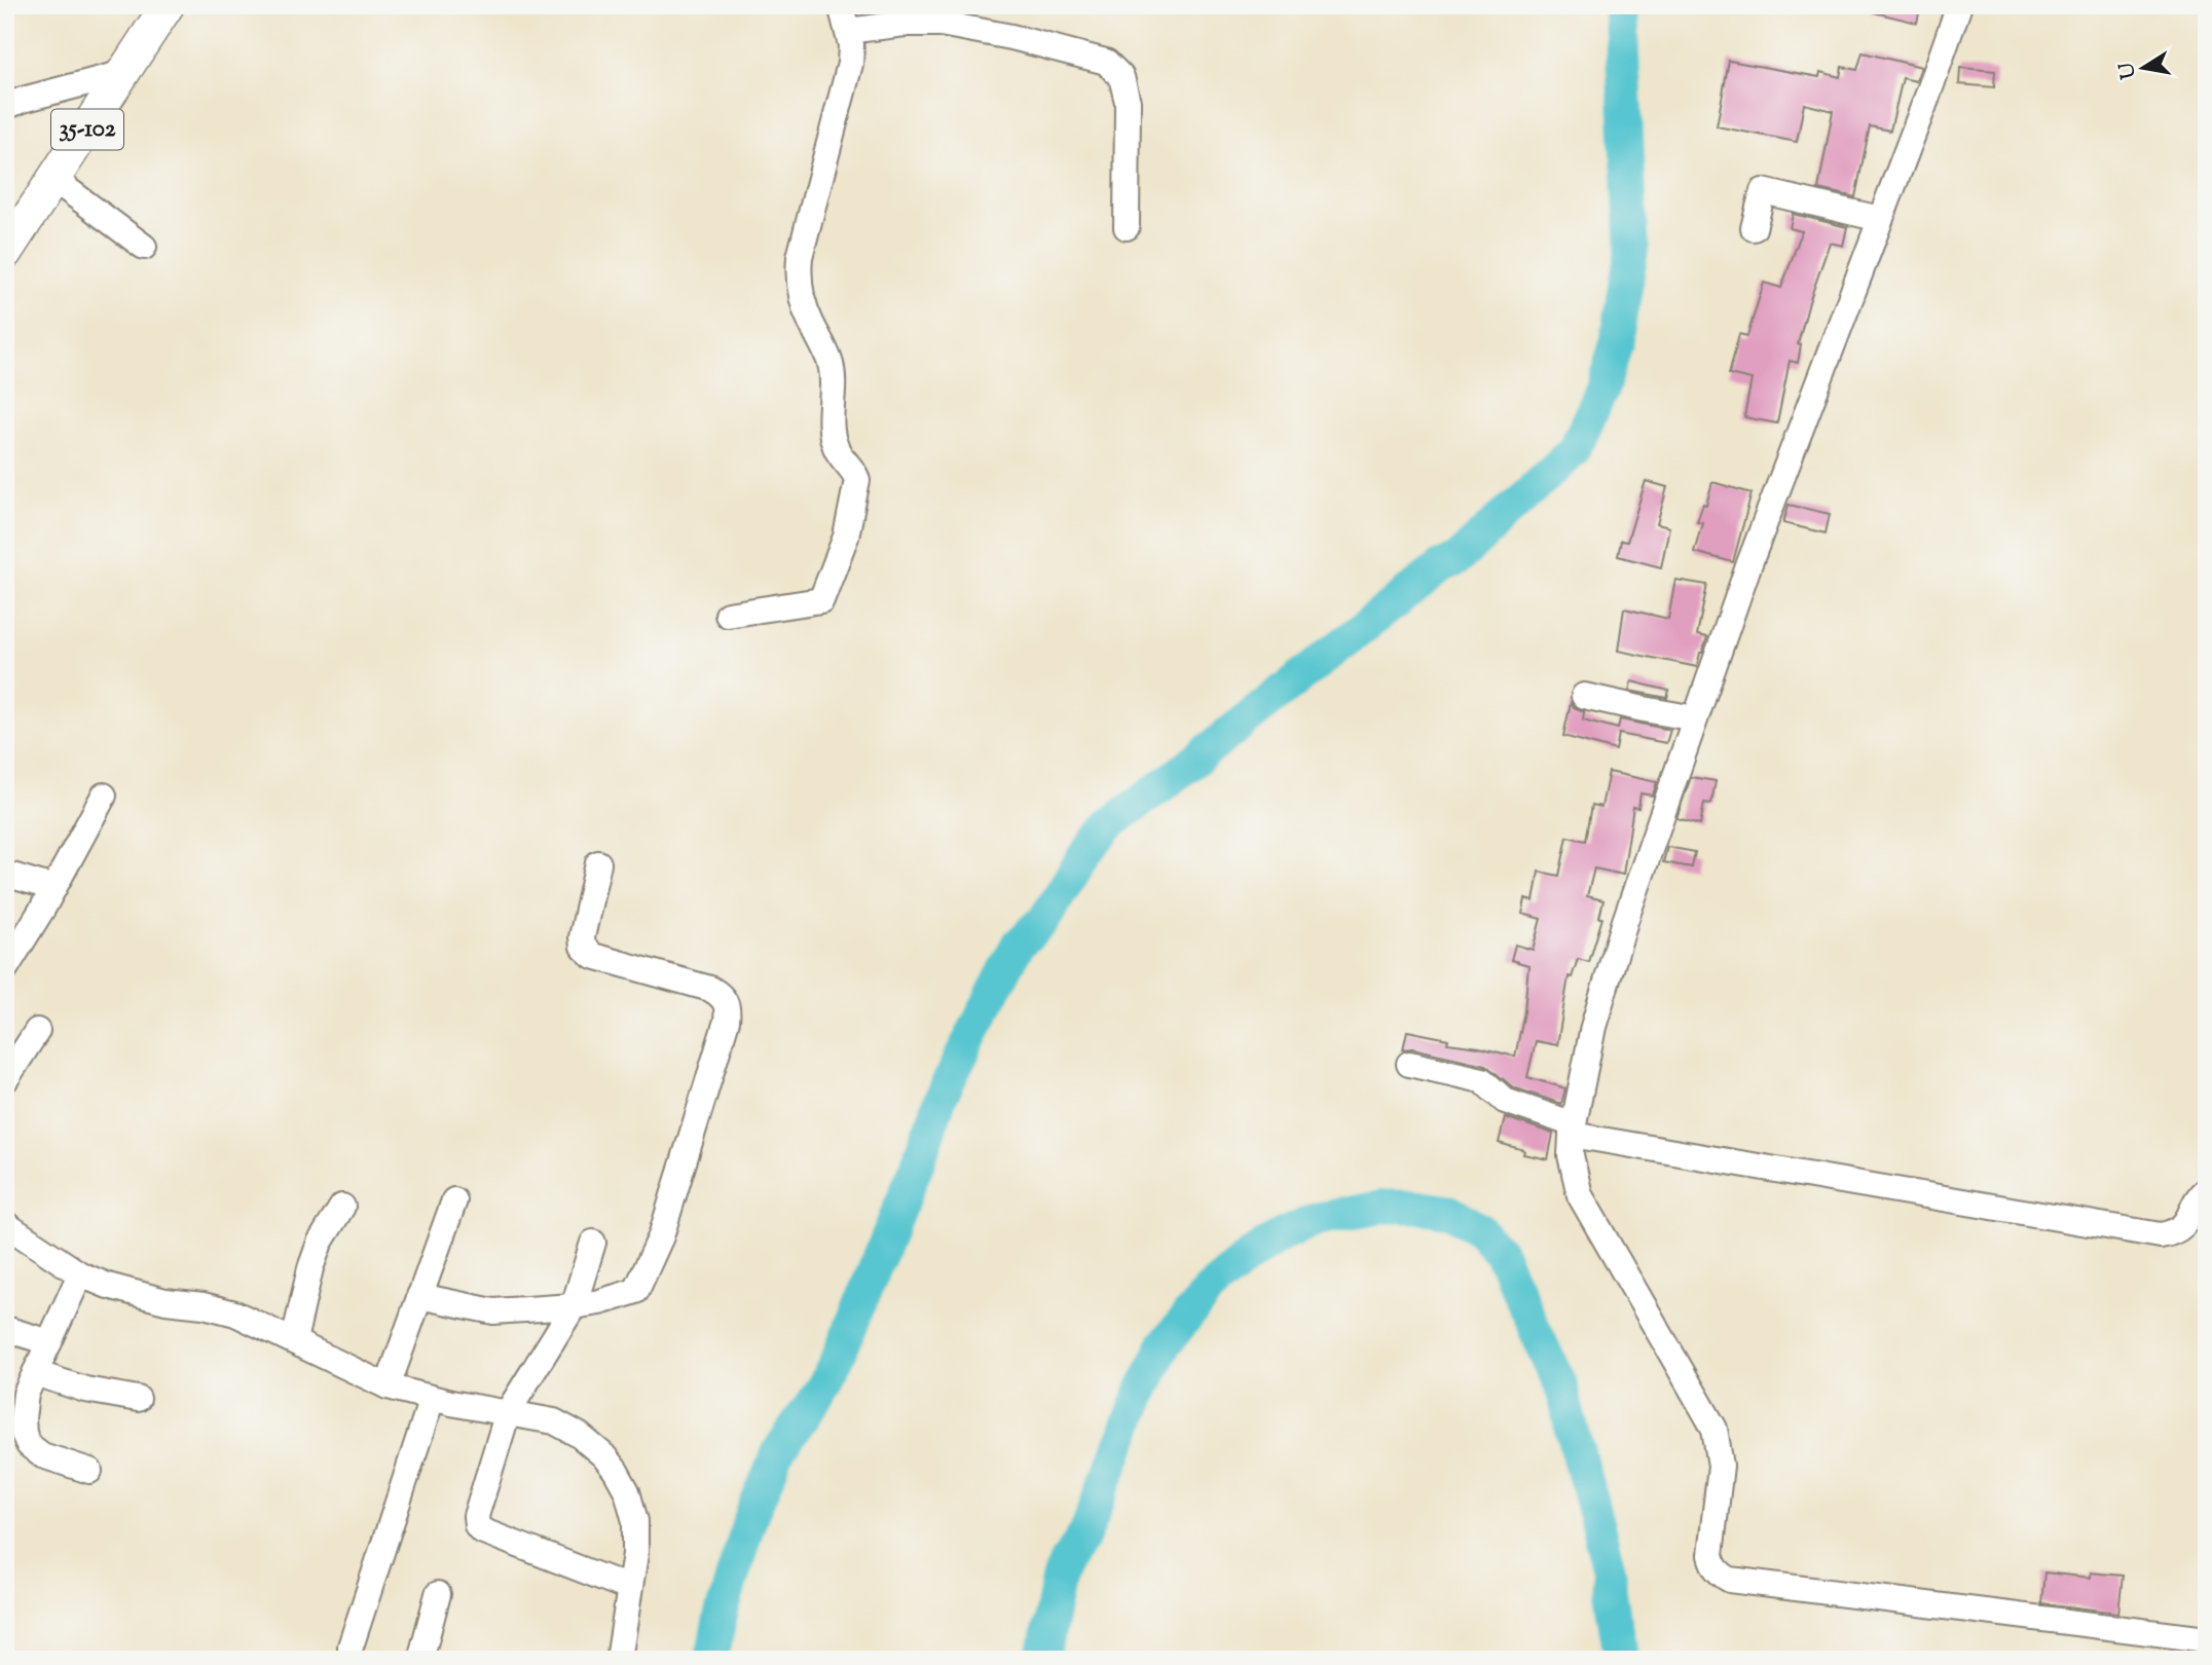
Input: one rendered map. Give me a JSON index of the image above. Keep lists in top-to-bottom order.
{
  "streets": {
    "main road": ["35-102"]
  },
  "north": "left"
}
